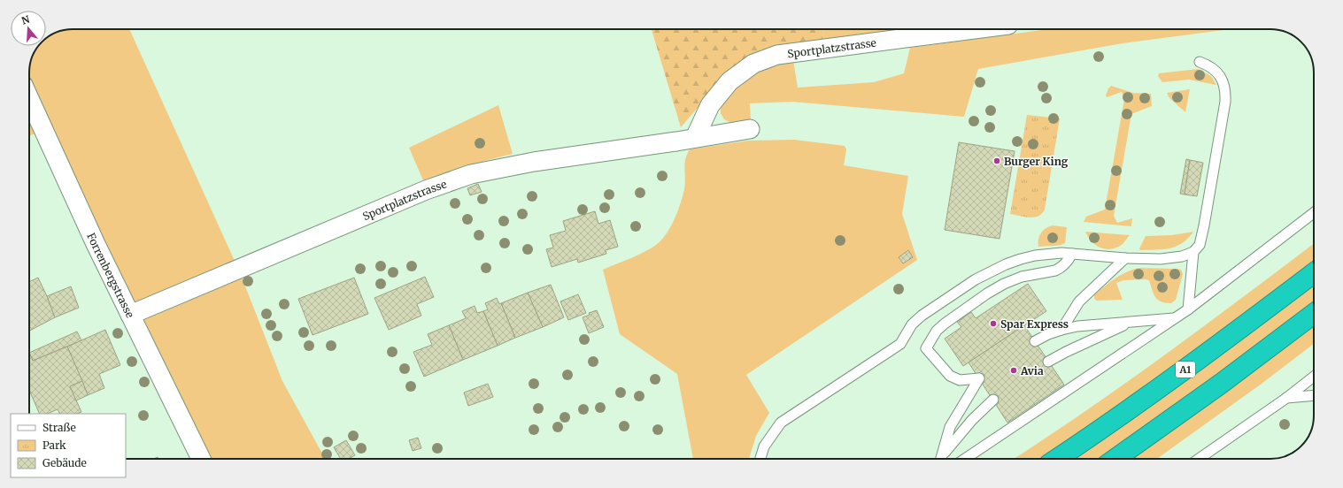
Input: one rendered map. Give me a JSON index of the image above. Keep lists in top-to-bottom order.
{
  "streets": {
    "highway": ["A1"],
    "street": ["Sportplatzstrasse", "Forrenbergstrasse"]
  },
  "crossings": [
    ["Sportplatzstrasse", "Forrenbergstrasse"]
  ],
  "places": ["Burger King", "Spar Express", "Avia"],
  "legend": ["Straße", "Park", "Gebäude"],
  "north": "top"
}
